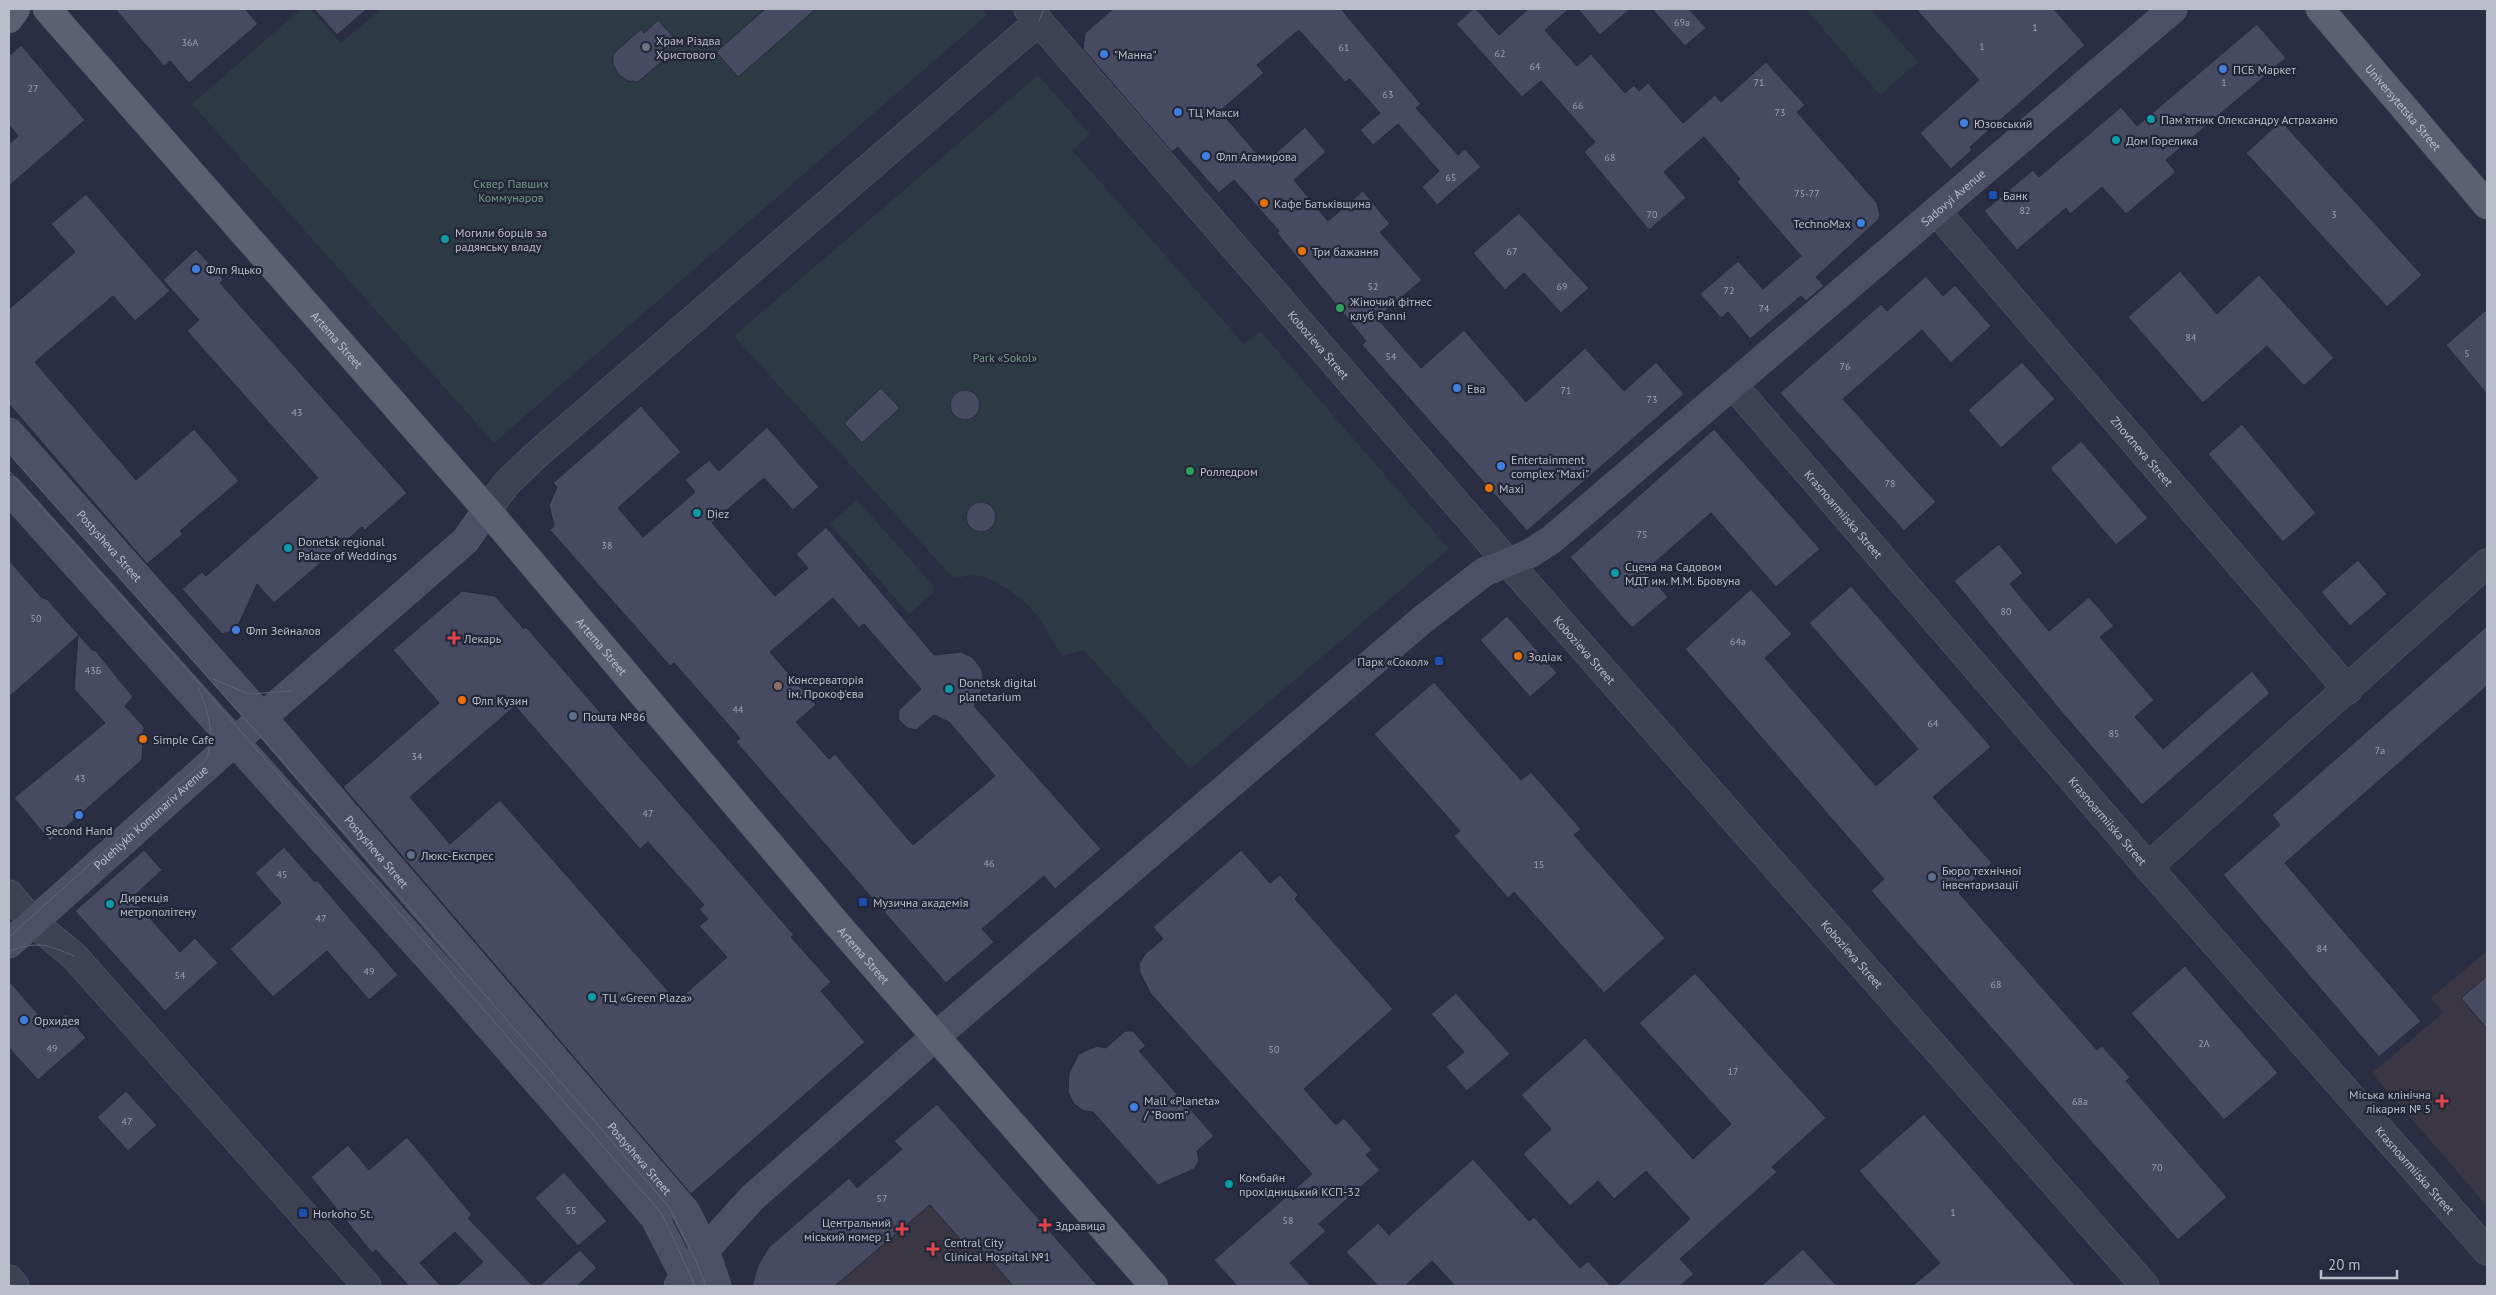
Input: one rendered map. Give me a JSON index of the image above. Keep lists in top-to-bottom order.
{
  "streets": {
    "main road": ["Universytetska Street", "Artema Street"],
    "street": [
      "Sadovyi Avenue",
      "Kobozieva Street",
      "Zhovtneva Street",
      "Krasnoarmiiska Street",
      "Postysheva Street",
      "Polehlykh Komunariv Avenue"
    ]
  },
  "crossings": [
    ["Sadovyi Avenue", "Artema Street"],
    ["Sadovyi Avenue", "Kobozieva Street"],
    ["Sadovyi Avenue", "Zhovtneva Street"],
    ["Sadovyi Avenue", "Krasnoarmiiska Street"],
    ["Sadovyi Avenue", "Postysheva Street"],
    ["Artema Street", "Polehlykh Komunariv Avenue"],
    ["Postysheva Street", "Polehlykh Komunariv Avenue"]
  ],
  "parks": ["Сквер Павших Коммунаров", "Park «Sokol»"],
  "places": {
    "other": [
      "Храм Різдва Христового",
      "\"Манна\"",
      "ПСБ Маркет",
      "ТЦ Макси",
      "Пам'ятник Олександру Астраханю",
      "Юзовський",
      "Дом Горелика",
      "Флп Агамирова",
      "Кафе Батьківщина",
      "TechnoMax",
      "Могили борців за радянську владу",
      "Три бажання",
      "Флп Яцько",
      "Жіночий фітнес клуб Panni",
      "Ева",
      "Entertainment complex \"Maxi\"",
      "Ролледром",
      "Maxi",
      "Diez",
      "Donetsk regional Palace of Weddings",
      "Сцена на Садовом МДТ им. М.М. Бровуна",
      "Флп Зейналов",
      "Зодіак",
      "Консерваторія ім. Прокоф'єва",
      "Donetsk digital planetarium",
      "Флп Кузин",
      "Пошта №86",
      "Simple Cafe",
      "Second Hand",
      "Люкс-Експрес",
      "Бюро технічної інвентаризації",
      "Дирекція метрополітену",
      "ТЦ «Green Plaza»",
      "Орхидея",
      "Mall «Planeta» / \"Boom\"",
      "Комбайн прохідницький КСП-32"
    ],
    "transit": [
      "Банк",
      "Парк «Сокол»",
      "Музична академія",
      "Horkoho St."
    ],
    "health": [
      "Лекарь",
      "Міська клінічна лікарня № 5",
      "Здравица",
      "Центральний міський номер 1",
      "Central City Clinical Hospital №1"
    ]
  },
  "house_numbers": [
    "69а",
    "1",
    "36А",
    "1",
    "61",
    "62",
    "64",
    "71",
    "1",
    "27",
    "63",
    "66",
    "73",
    "68",
    "65",
    "75-77",
    "82",
    "70",
    "3",
    "67",
    "52",
    "69",
    "72",
    "74",
    "84",
    "5",
    "54",
    "76",
    "71",
    "73",
    "43",
    "78",
    "75",
    "38",
    "80",
    "50",
    "64а",
    "43Б",
    "44",
    "64",
    "85",
    "7а",
    "34",
    "43",
    "47",
    "46",
    "15",
    "45",
    "47",
    "84",
    "49",
    "54",
    "68",
    "2А",
    "49",
    "50",
    "17",
    "68а",
    "47",
    "70",
    "57",
    "55",
    "1",
    "58"
  ],
  "scale_bar": "20 m"
}
